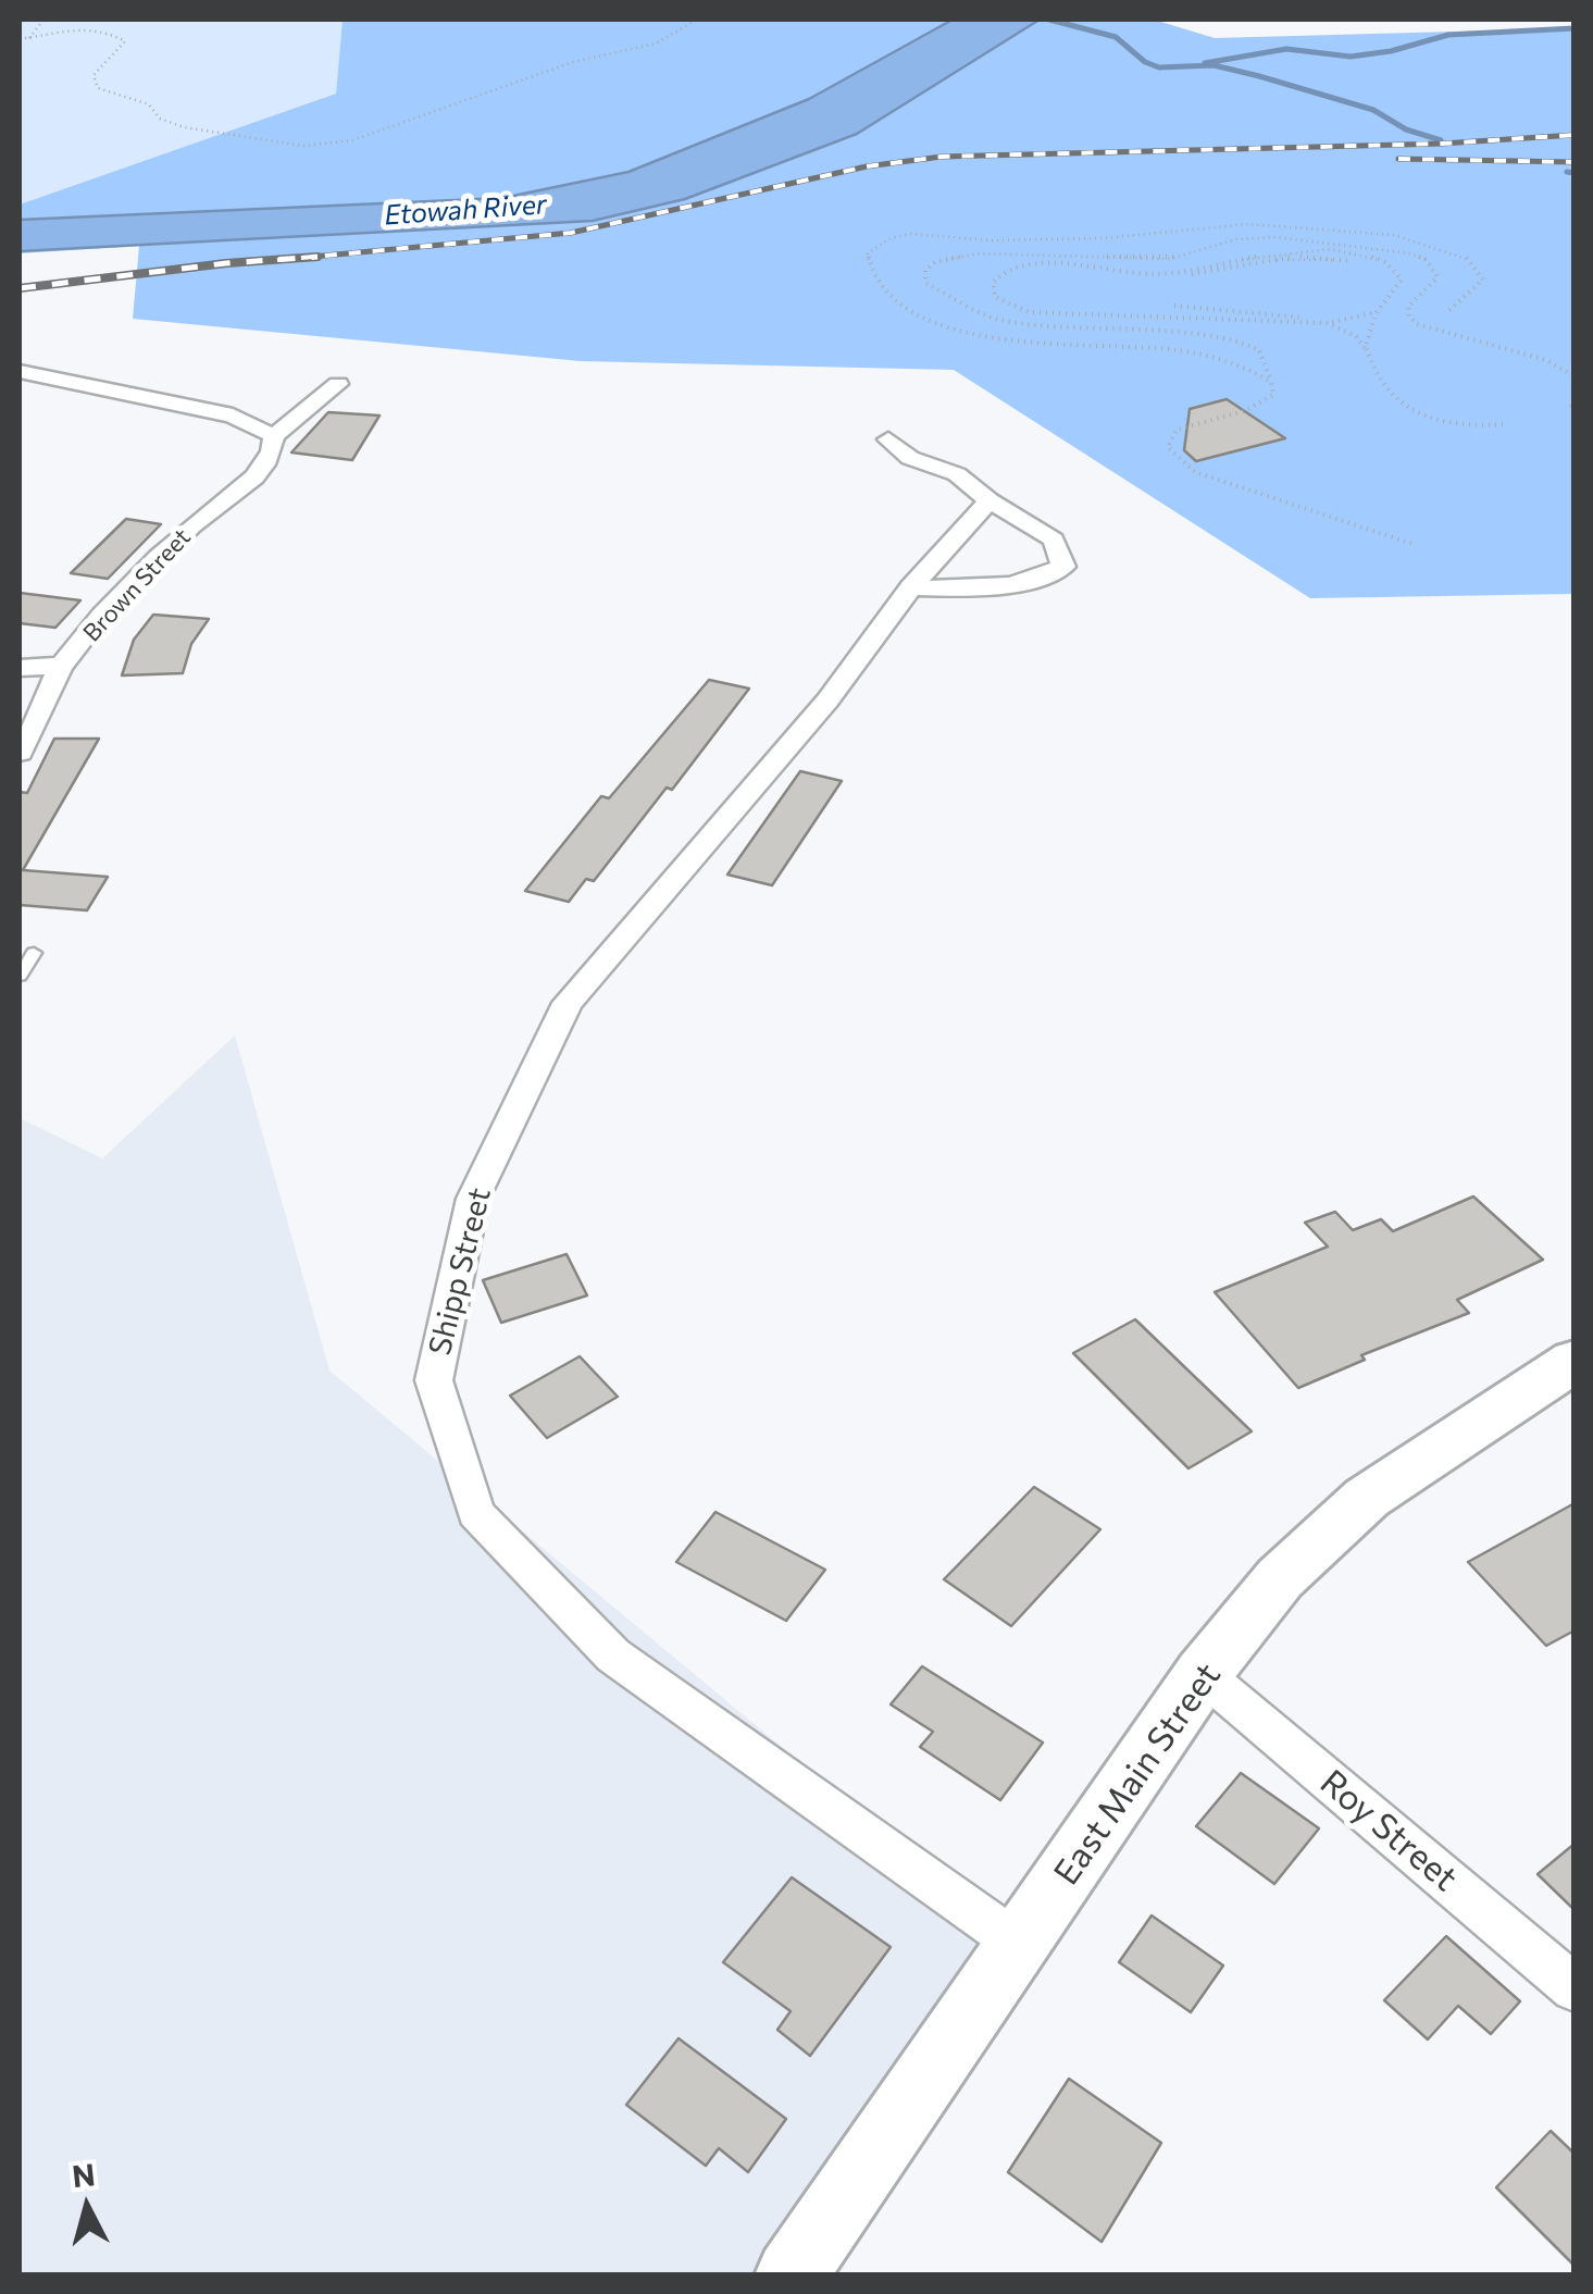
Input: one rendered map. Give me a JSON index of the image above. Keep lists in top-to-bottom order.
{
  "streets": {
    "main road": ["East Main Street"],
    "street": ["Brown Street", "Shipp Street", "Roy Street"]
  },
  "crossings": [
    ["Shipp Street", "East Main Street"],
    ["East Main Street", "Roy Street"]
  ],
  "water": ["Etowah River"],
  "north": "top"
}
